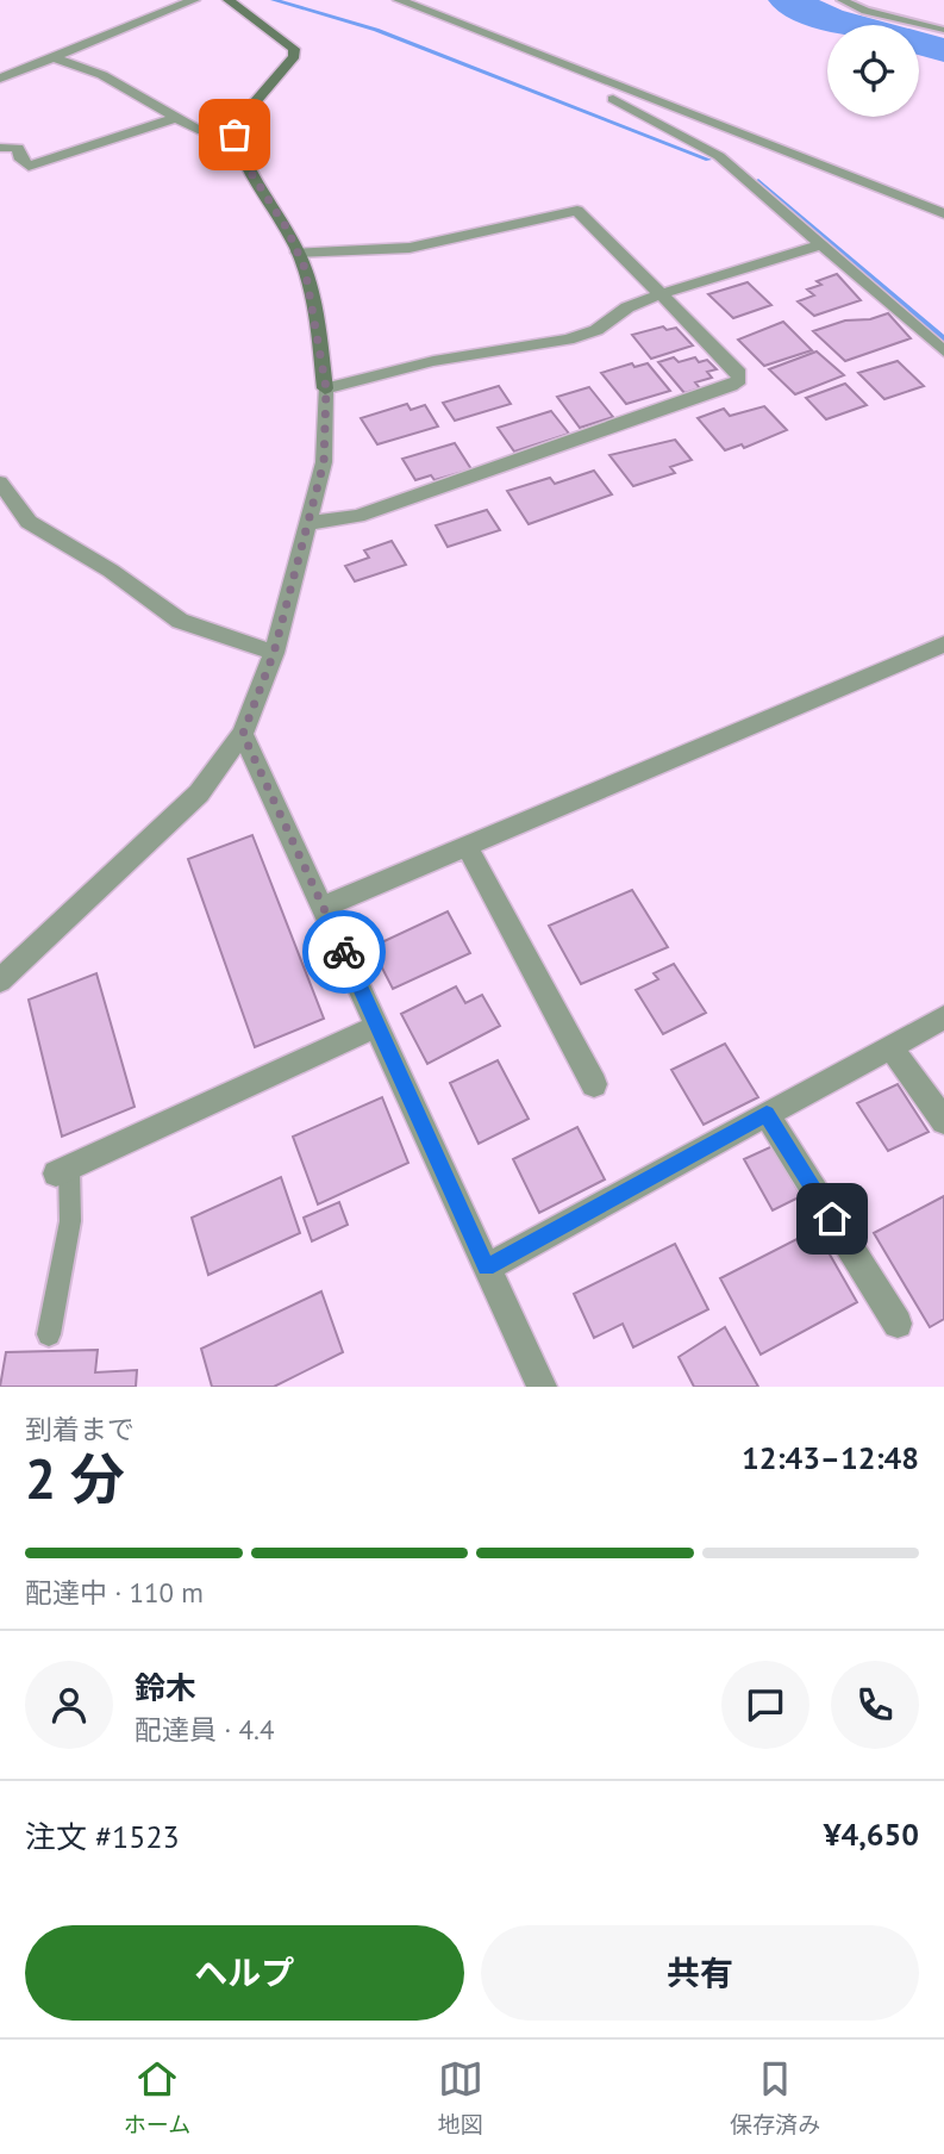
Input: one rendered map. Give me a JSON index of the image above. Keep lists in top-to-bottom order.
{
  "page": {
    "heading": ["2 分", "到着まで", "12:43–12:48"],
    "panel": [
      "鈴木",
      "配達員 · 4.4",
      "注文 #1523",
      "¥4,650"
    ],
    "bar": "配達中 · 110 m",
    "buttons": ["ヘルプ", "共有"],
    "tabs": ["ホーム", "地図", "保存済み"]
  }
}
